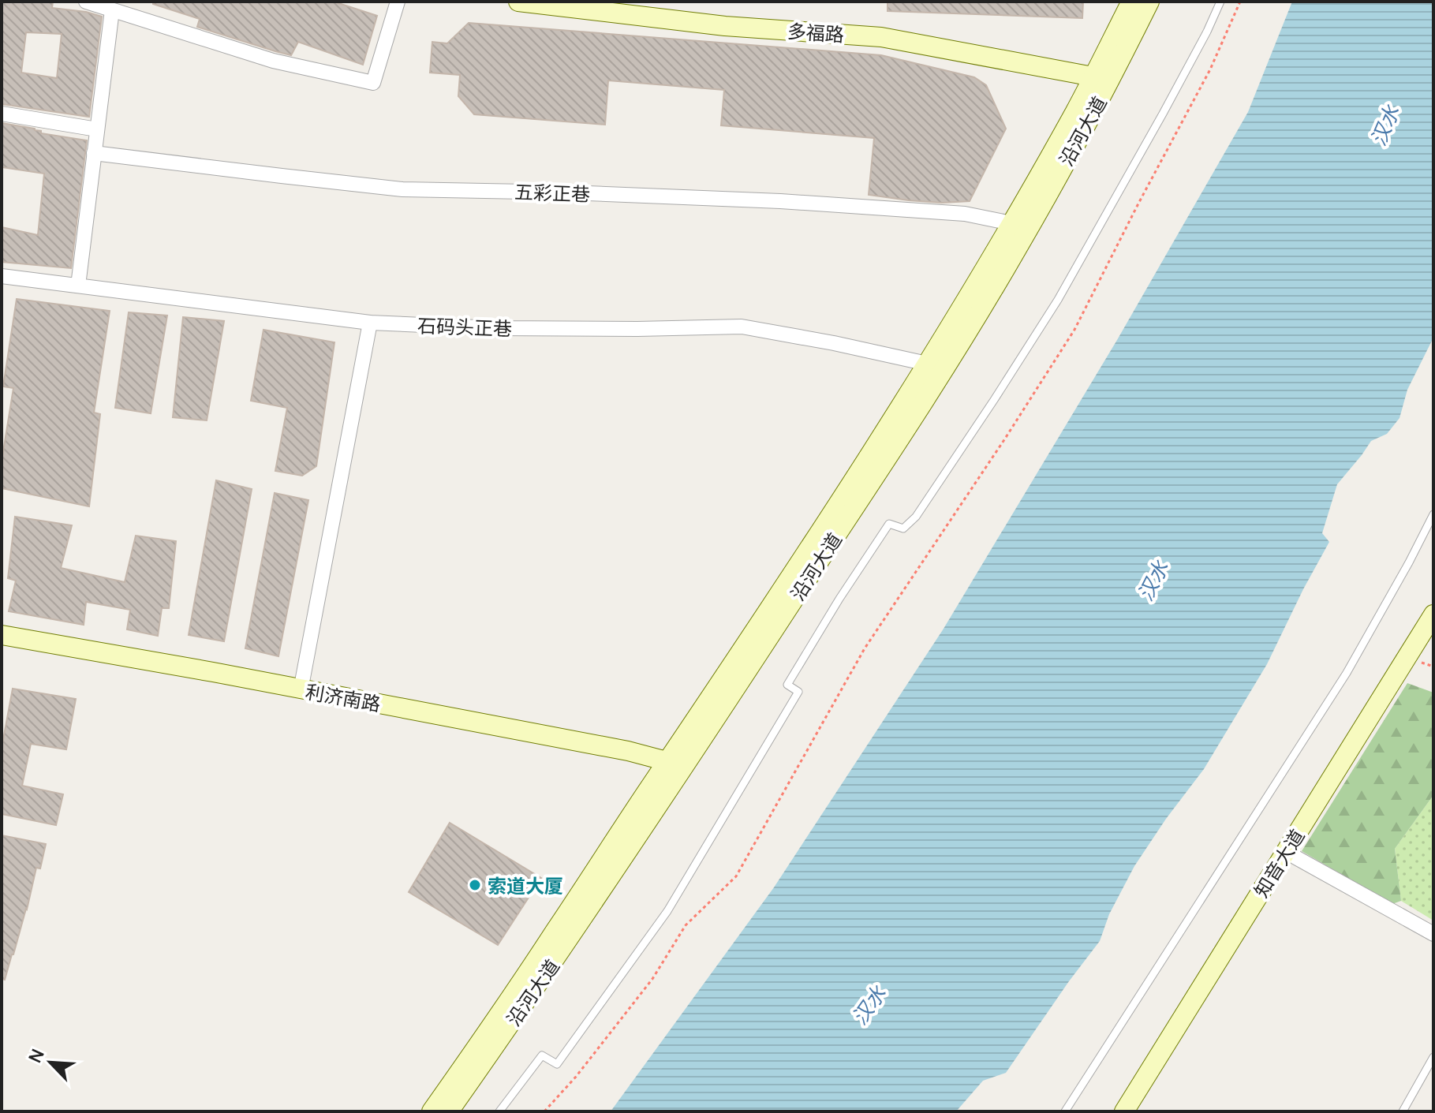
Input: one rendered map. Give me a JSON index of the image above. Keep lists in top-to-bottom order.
{
  "streets": {
    "main road": [
      "多福路",
      "沿河大道",
      "利济南路",
      "知音大道"
    ],
    "street": ["五彩正巷", "石码头正巷"]
  },
  "crossings": [
    ["多福路", "沿河大道"],
    ["沿河大道", "五彩正巷"],
    ["沿河大道", "石码头正巷"],
    ["沿河大道", "利济南路"]
  ],
  "water": ["汉水"],
  "places": ["索道大厦"],
  "north": "top left"
}
